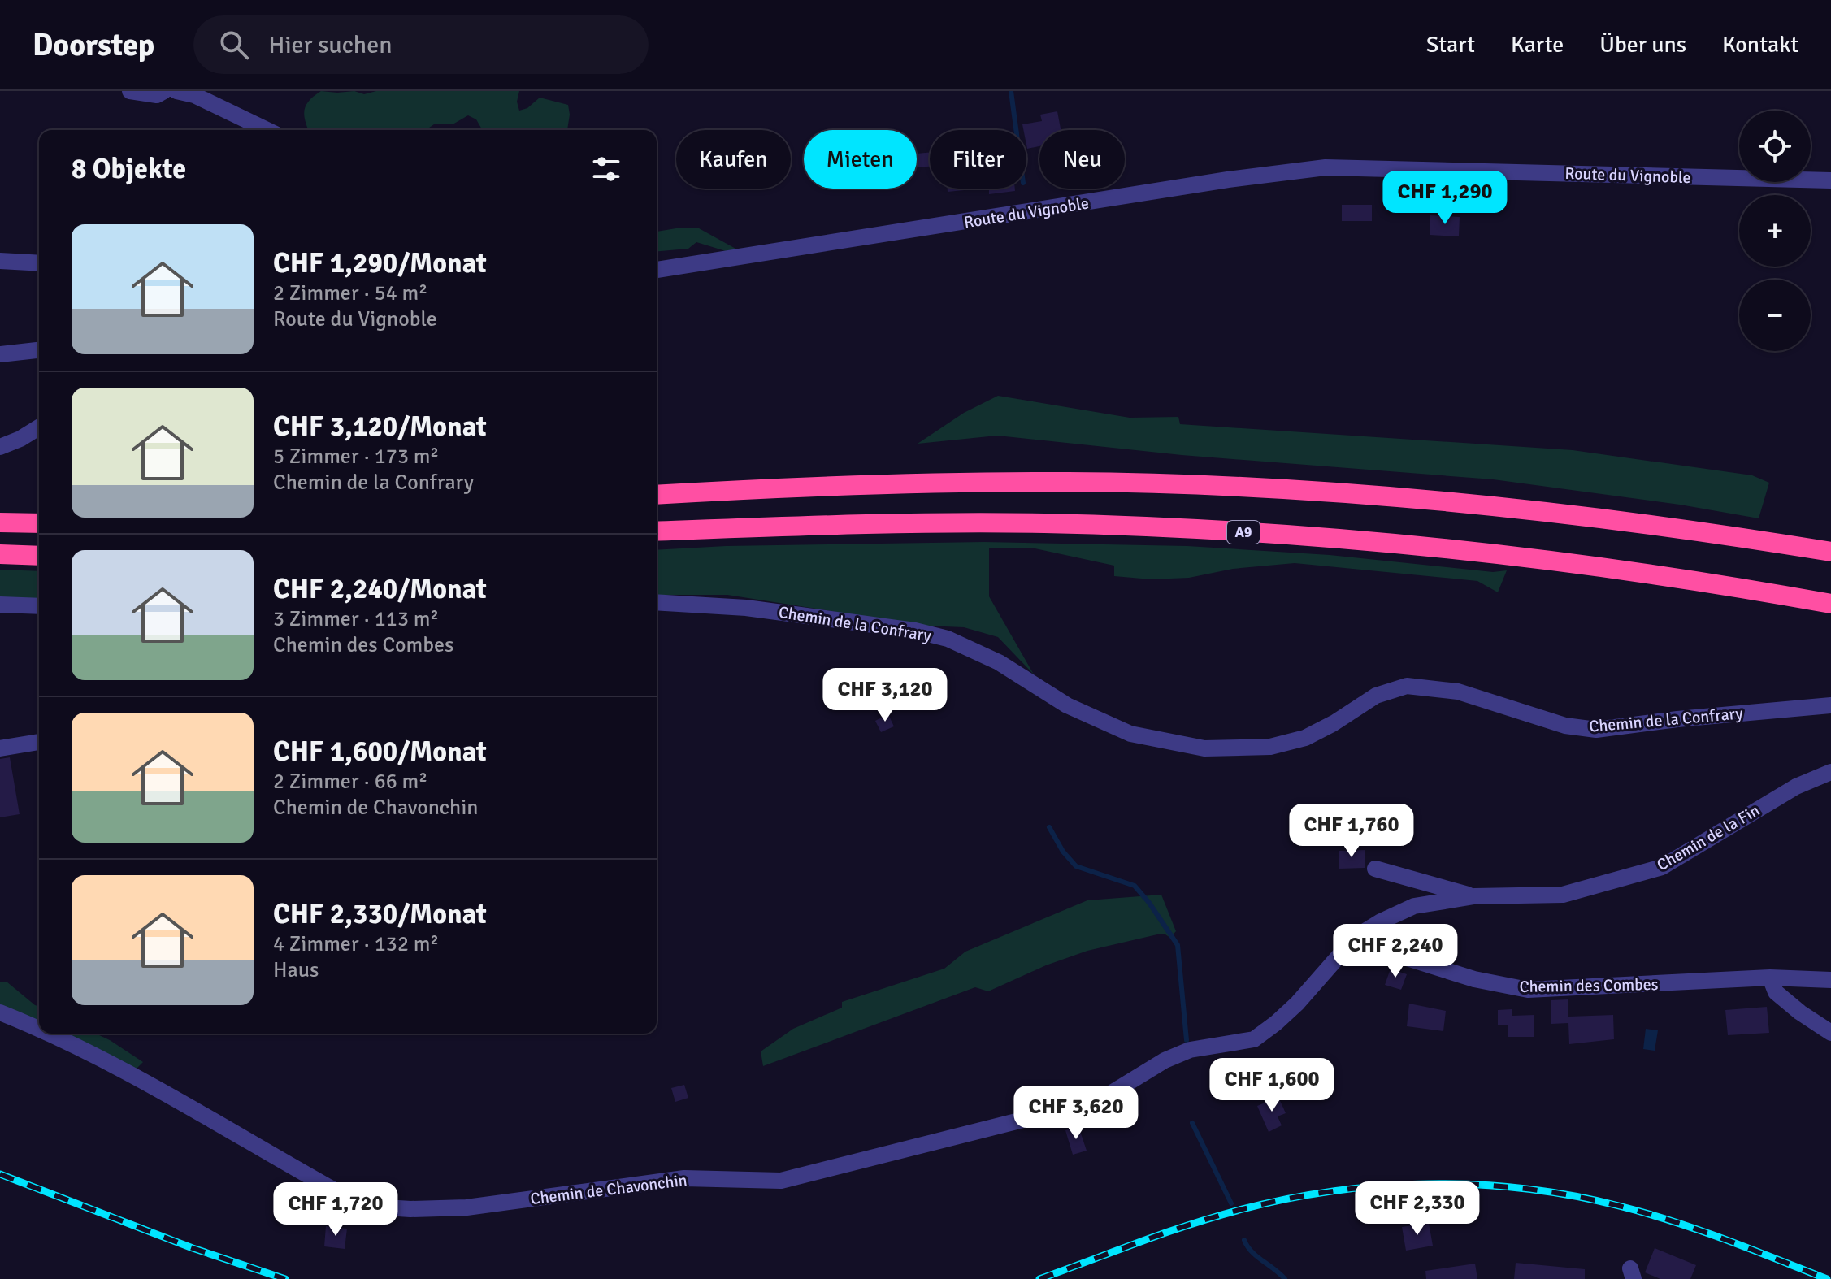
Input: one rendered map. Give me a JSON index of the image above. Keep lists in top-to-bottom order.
{
  "streets": {
    "highway": ["A9"],
    "street": [
      "Route du Vignoble",
      "Chemin de la Confrary",
      "Chemin de la Fin",
      "Chemin des Combes",
      "Chemin de Chavonchin"
    ]
  },
  "crossings": [
    ["Chemin de la Fin", "Chemin des Combes"],
    ["Chemin de la Fin", "Chemin de Chavonchin"],
    ["Chemin des Combes", "Chemin de Chavonchin"]
  ],
  "page": {
    "header": "Doorstep",
    "search": "Hier suchen",
    "nav": [
      "Start",
      "Karte",
      "Über uns",
      "Kontakt"
    ],
    "map_buttons": ["+", "−"],
    "chip": [
      "Kaufen",
      "Mieten",
      "Filter",
      "Neu"
    ],
    "heading": "8 Objekte",
    "price": [
      "CHF 1,290",
      "CHF 3,120",
      "CHF 1,760",
      "CHF 2,240",
      "CHF 1,600",
      "CHF 3,620",
      "CHF 2,330",
      "CHF 1,720"
    ],
    "list": [
      {
        "name": "CHF 1,290/Monat",
        "note": "2 Zimmer · 54 m² · Route du Vignoble"
      },
      {
        "name": "CHF 3,120/Monat",
        "note": "5 Zimmer · 173 m² · Chemin de la Confrary"
      },
      {
        "name": "CHF 2,240/Monat",
        "note": "3 Zimmer · 113 m² · Chemin des Combes"
      },
      {
        "name": "CHF 1,600/Monat",
        "note": "2 Zimmer · 66 m² · Chemin de Chavonchin"
      },
      {
        "name": "CHF 2,330/Monat",
        "note": "4 Zimmer · 132 m² · Haus"
      }
    ]
  }
}
